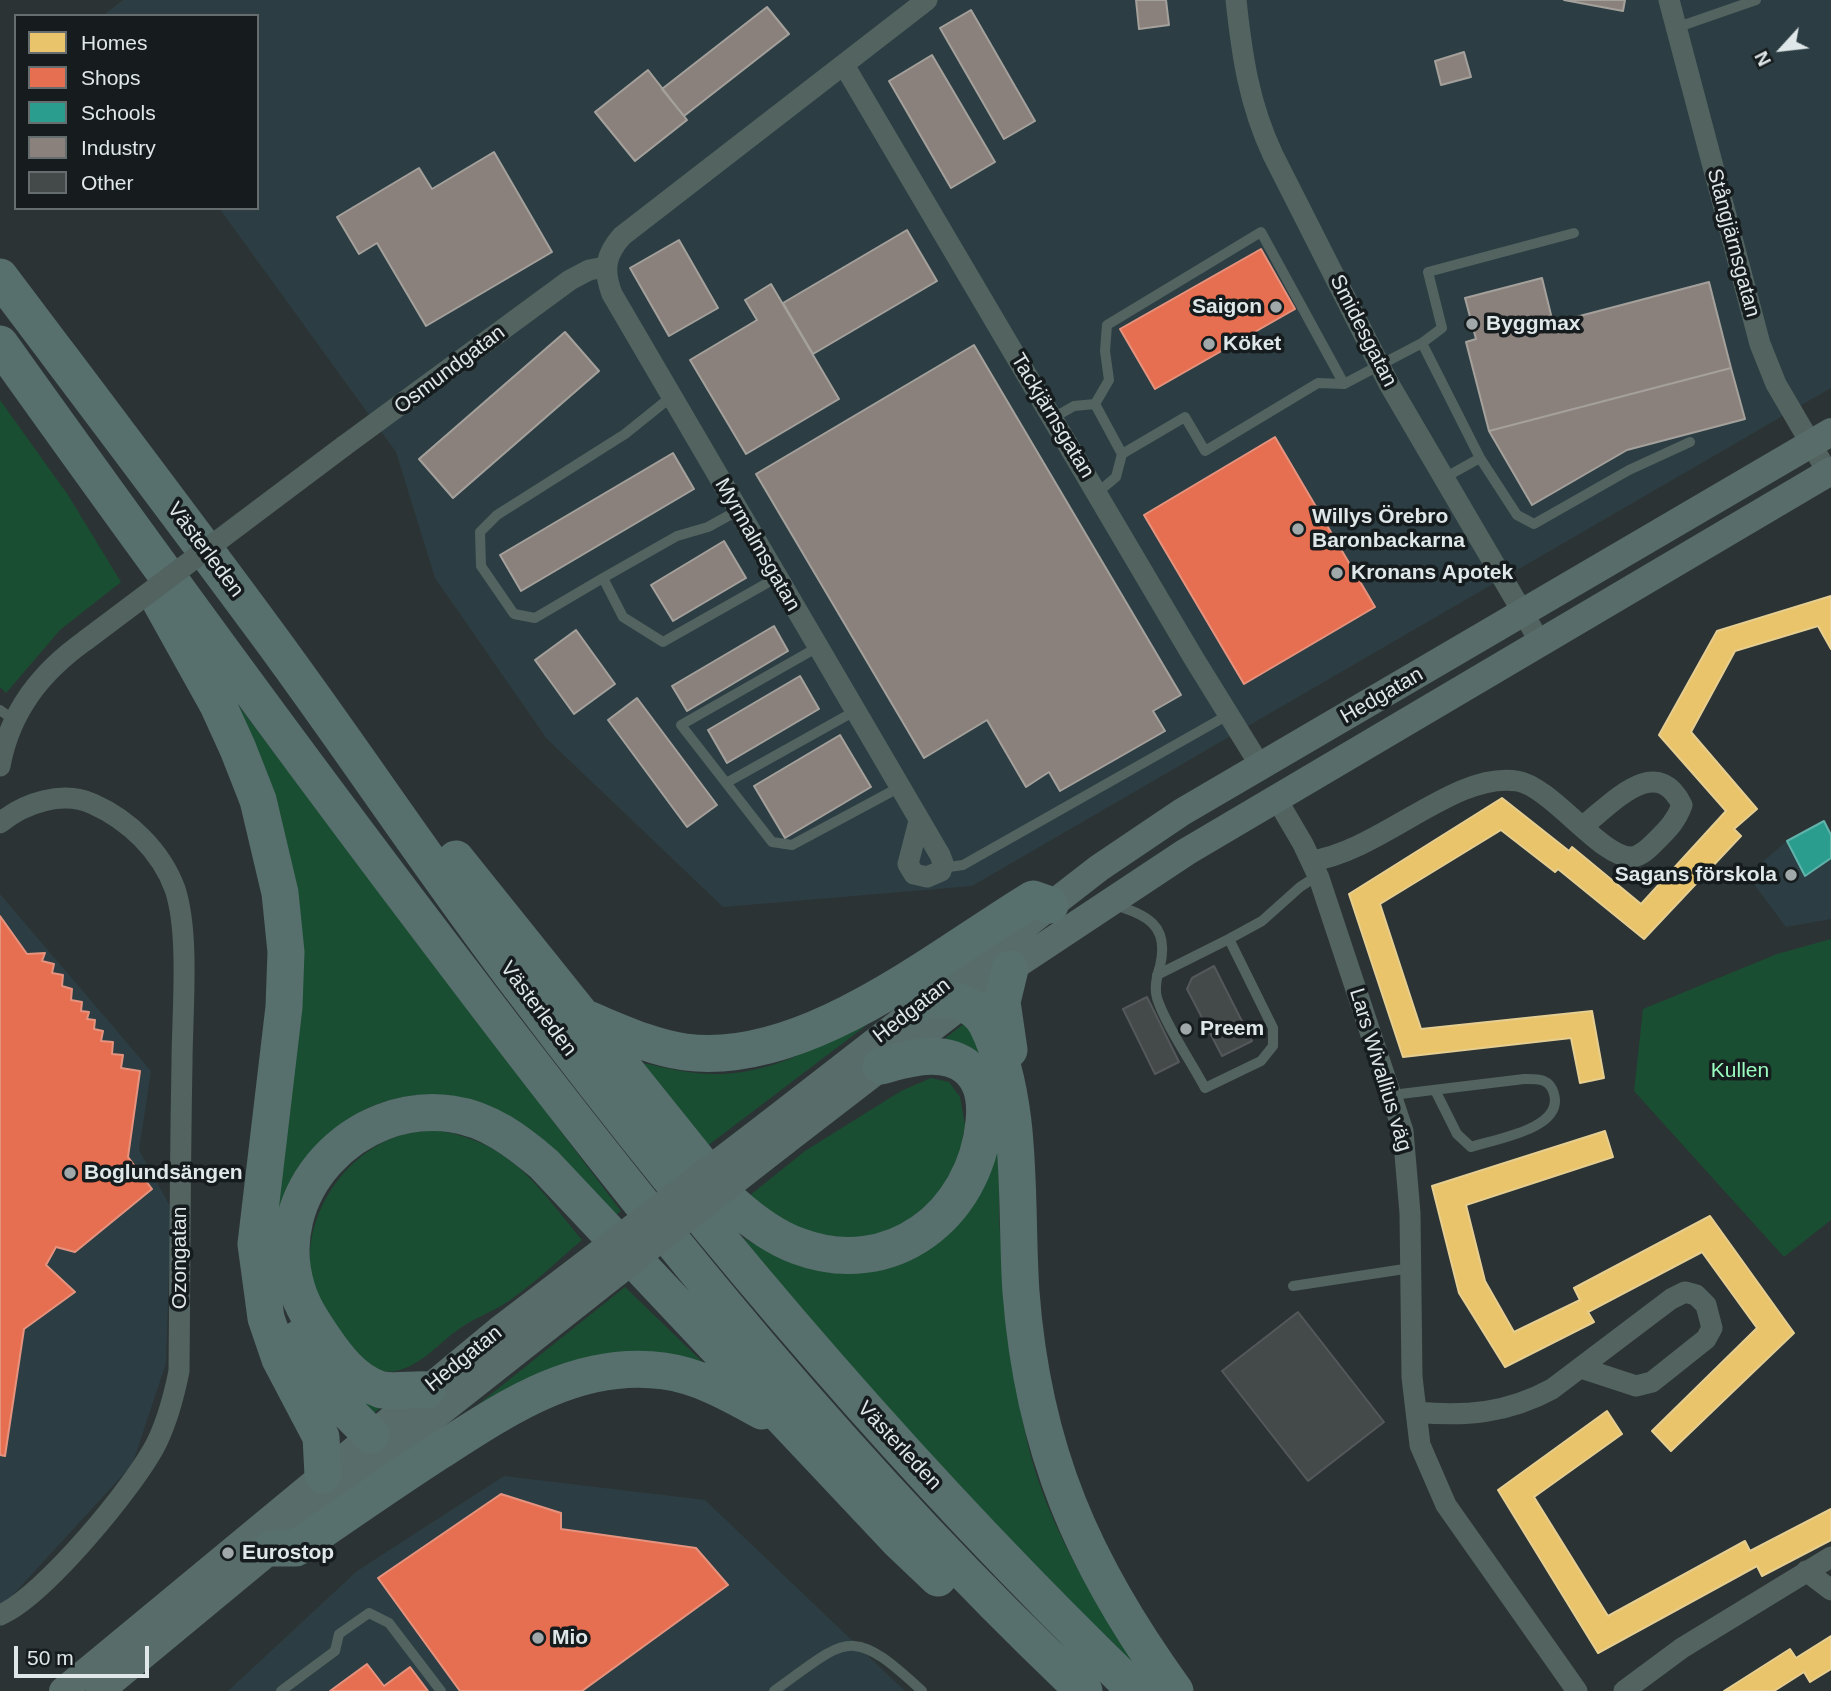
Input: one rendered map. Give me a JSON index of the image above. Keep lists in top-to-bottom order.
{
  "streets": {
    "highway": ["Västerleden"],
    "main road": ["Hedgatan"],
    "street": [
      "Stångjärnsgatan",
      "Smidesgatan",
      "Osmundgatan",
      "Tackjärnsgatan",
      "Myrmalmsgatan",
      "Lars Wivallius väg",
      "Ozongatan"
    ]
  },
  "crossings": [
    ["Stångjärnsgatan", "Hedgatan"],
    ["Smidesgatan", "Hedgatan"],
    ["Osmundgatan", "Myrmalmsgatan"],
    ["Tackjärnsgatan", "Hedgatan"],
    ["Hedgatan", "Lars Wivallius väg"]
  ],
  "parks": ["Kullen"],
  "places": [
    "Saigon",
    "Byggmax",
    "Köket",
    "Willys Örebro Baronbackarna",
    "Kronans Apotek",
    "Sagans förskola",
    "Preem",
    "Boglundsängen",
    "Eurostop",
    "Mio"
  ],
  "legend": [
    "Homes",
    "Shops",
    "Schools",
    "Industry",
    "Other"
  ],
  "scale_bar": "50 m",
  "north": "bottom left"
}
